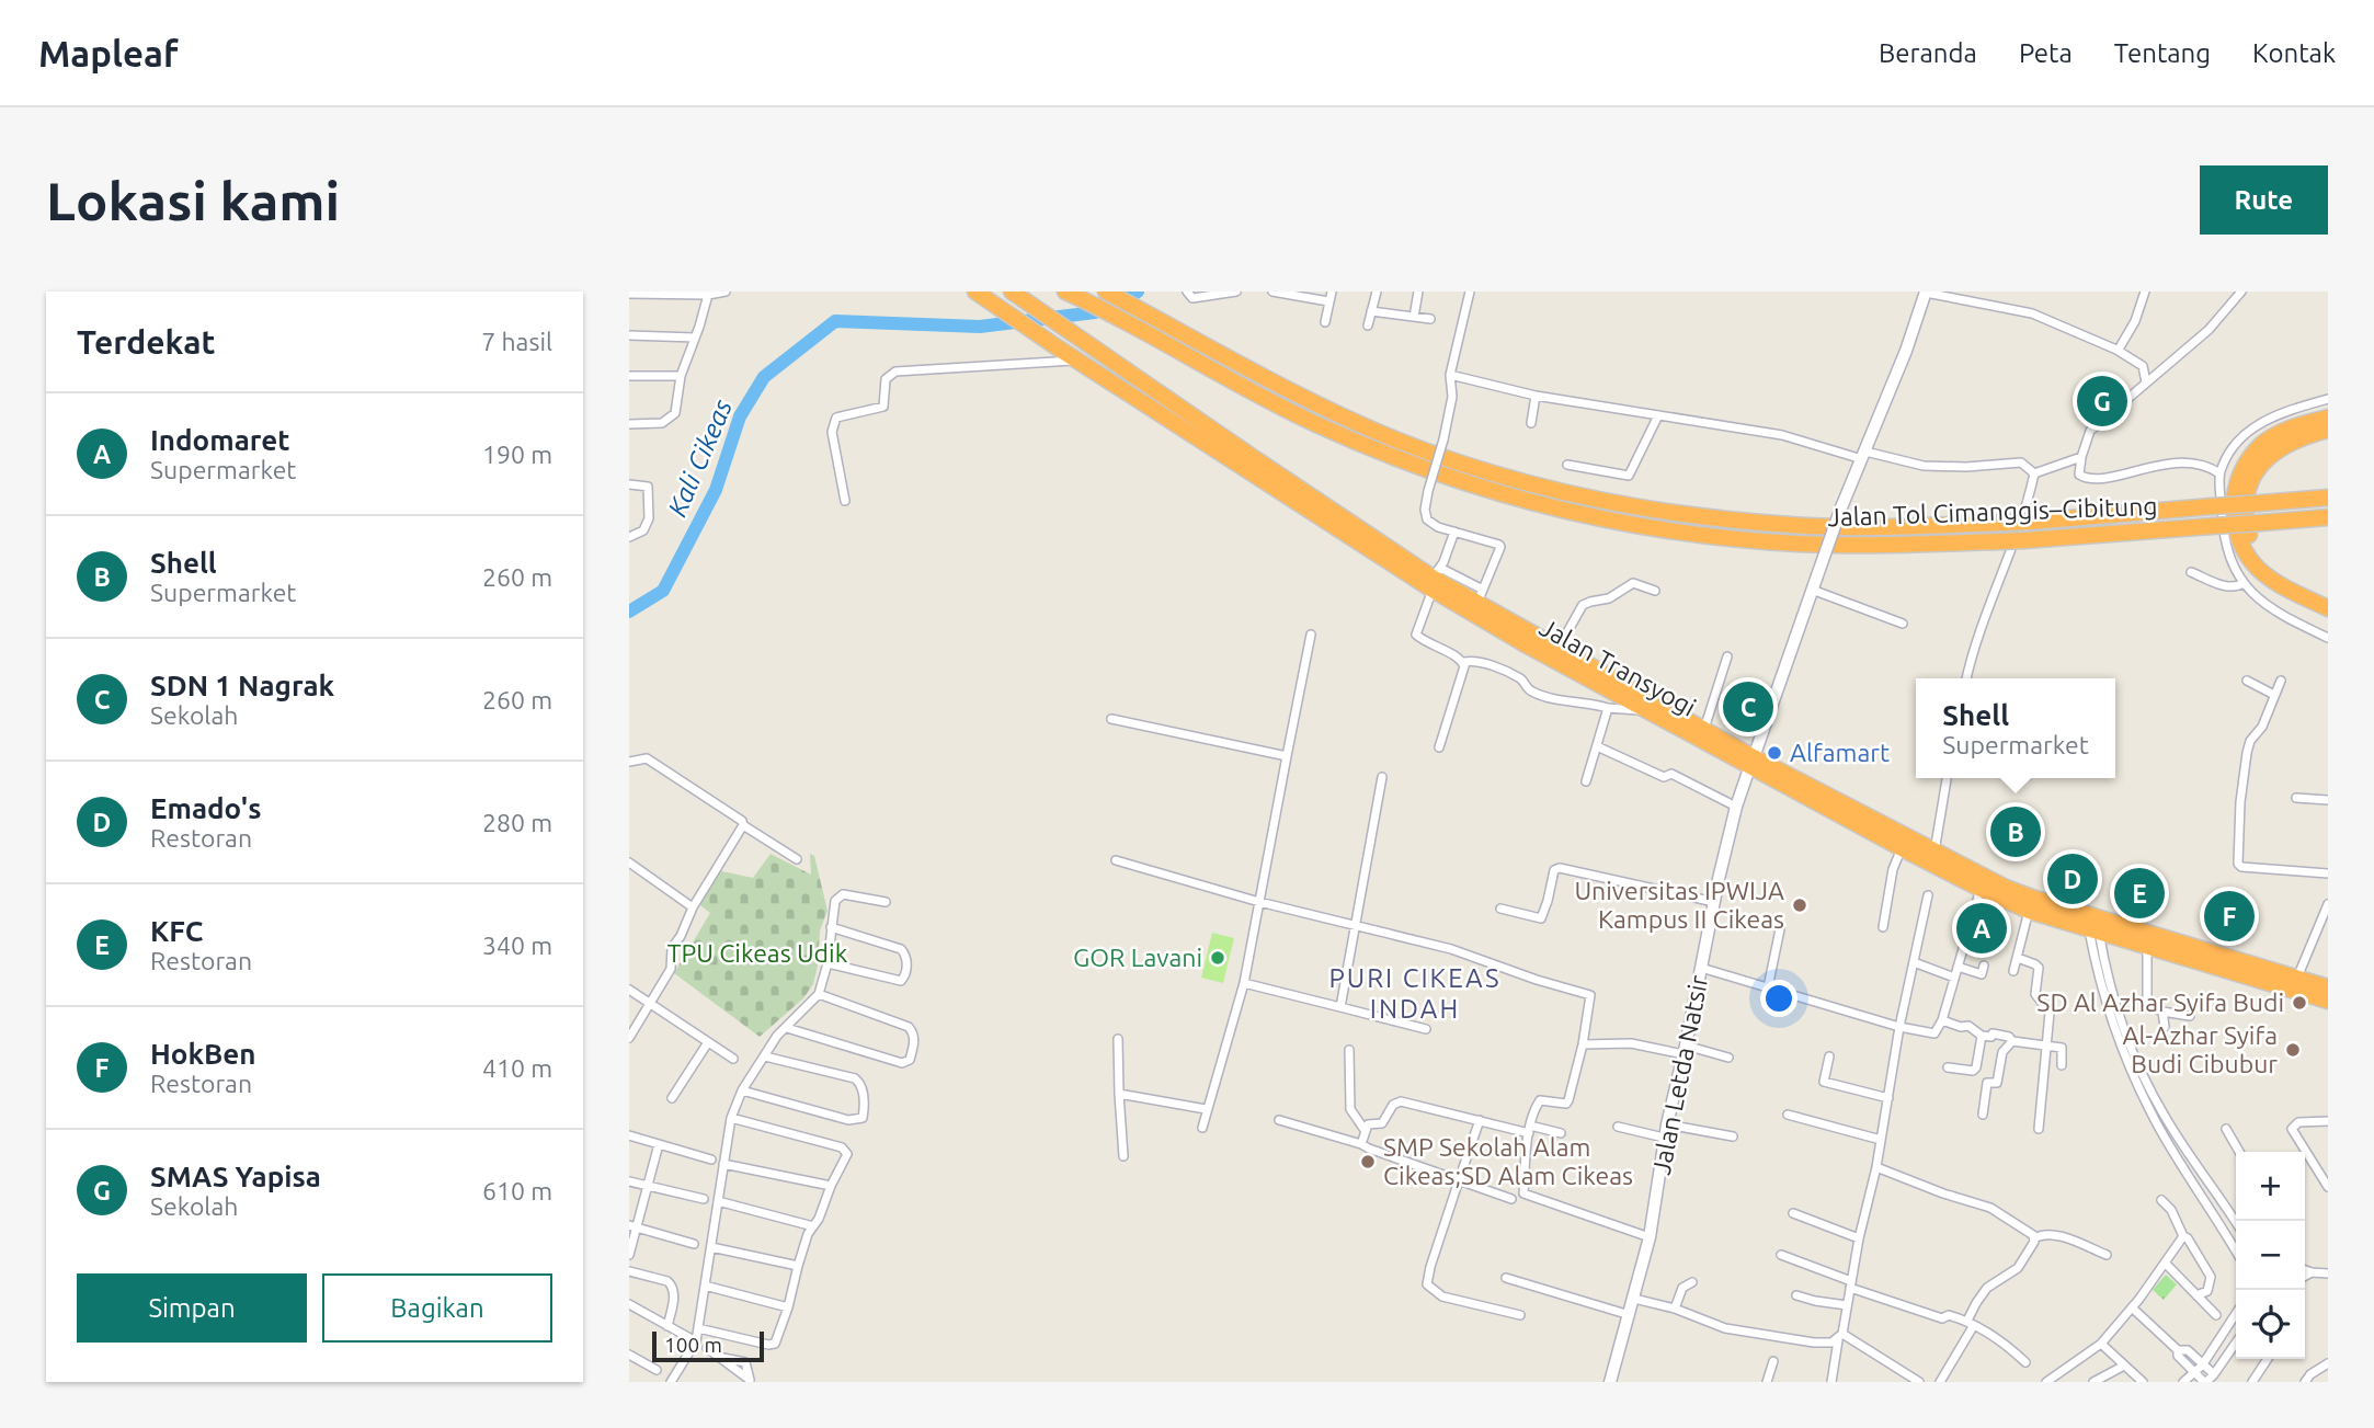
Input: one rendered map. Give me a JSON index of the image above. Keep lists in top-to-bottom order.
{
  "streets": {
    "highway": ["Jalan Tol Cimanggis–Cibitung", "Jalan Transyogi"],
    "main road": ["Jalan Letda Natsir"]
  },
  "crossings": [
    ["Jalan Transyogi", "Jalan Letda Natsir"]
  ],
  "districts": ["PURI CIKEAS INDAH"],
  "water": ["Kali Cikeas"],
  "parks": ["TPU Cikeas Udik"],
  "places": [
    "Alfamart",
    "Universitas IPWIJA Kampus II Cikeas",
    "GOR Lavani",
    "SD Al Azhar Syifa Budi",
    "Al-Azhar Syifa Budi Cibubur",
    "SMP Sekolah Alam Cikeas;SD Alam Cikeas"
  ],
  "scale_bar": "100 m",
  "page": {
    "header": "Mapleaf",
    "nav": [
      "Beranda",
      "Peta",
      "Tentang",
      "Kontak"
    ],
    "buttons": [
      "Rute",
      ["Simpan", "Bagikan"]
    ],
    "title": "Lokasi kami",
    "heading": ["Terdekat", "7 hasil"],
    "pins": [
      "G",
      "C",
      "B",
      "D",
      "E",
      "F",
      "A"
    ],
    "list": [
      {
        "mark": "A",
        "name": "Indomaret",
        "note": "Supermarket",
        "value": "190 m"
      },
      {
        "mark": "B",
        "name": "Shell",
        "note": "Supermarket",
        "value": "260 m"
      },
      {
        "mark": "C",
        "name": "SDN 1 Nagrak",
        "note": "Sekolah",
        "value": "260 m"
      },
      {
        "mark": "D",
        "name": "Emado's",
        "note": "Restoran",
        "value": "280 m"
      },
      {
        "mark": "E",
        "name": "KFC",
        "note": "Restoran",
        "value": "340 m"
      },
      {
        "mark": "F",
        "name": "HokBen",
        "note": "Restoran",
        "value": "410 m"
      },
      {
        "mark": "G",
        "name": "SMAS Yapisa",
        "note": "Sekolah",
        "value": "610 m"
      }
    ],
    "popup": ["Shell", "Supermarket"],
    "map_buttons": ["+", "−"],
    "scale": "100 m"
  }
}
